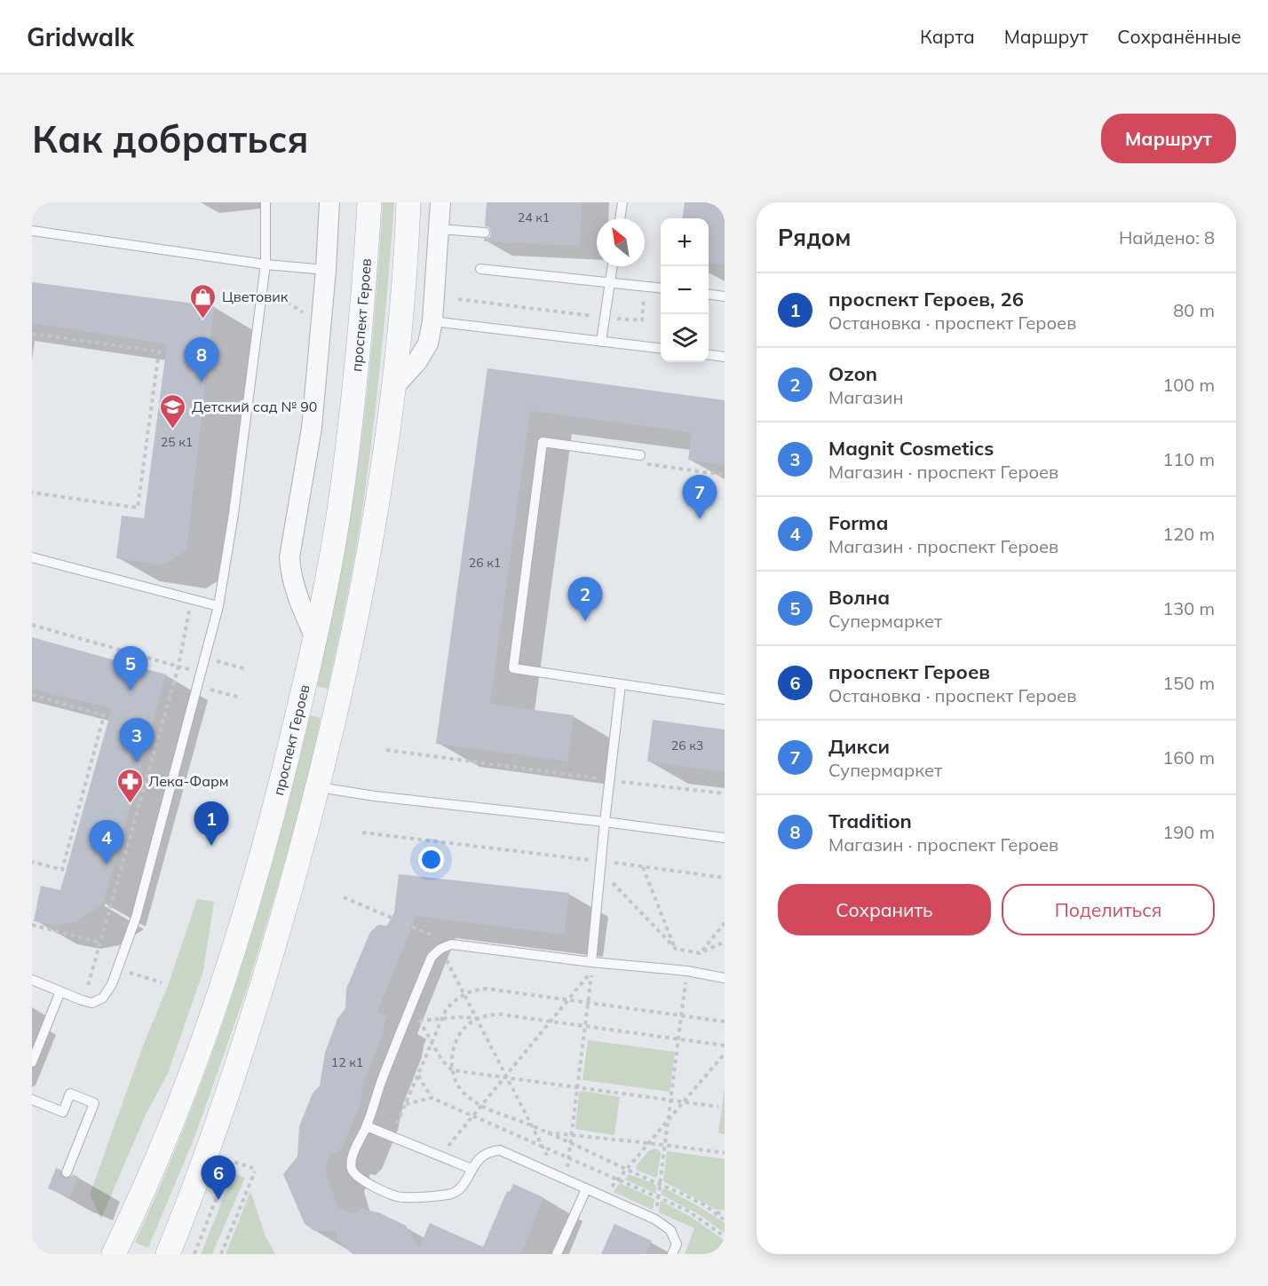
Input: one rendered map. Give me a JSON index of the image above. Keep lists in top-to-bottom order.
{
  "streets": {
    "street": ["проспект Героев"]
  },
  "places": {
    "shop": ["Цветовик"],
    "school or university": ["Детский сад № 90"],
    "pharmacy": ["Лека-Фарм"]
  },
  "house_numbers": [
    "24 к1",
    "25 к1",
    "26 к1",
    "26 к3",
    "12 к1"
  ],
  "north": "top left",
  "page": {
    "header": "Gridwalk",
    "nav": ["Карта", "Маршрут", "Сохранённые"],
    "buttons": [
      "Маршрут",
      ["Сохранить", "Поделиться"]
    ],
    "title": "Как добраться",
    "heading": ["Рядом", "Найдено: 8"],
    "map_buttons": ["+", "−"],
    "list": [
      {
        "mark": "1",
        "name": "проспект Героев, 26",
        "note": "Остановка · проспект Героев",
        "value": "80 m"
      },
      {
        "mark": "2",
        "name": "Ozon",
        "note": "Магазин",
        "value": "100 m"
      },
      {
        "mark": "3",
        "name": "Magnit Cosmetics",
        "note": "Магазин · проспект Героев",
        "value": "110 m"
      },
      {
        "mark": "4",
        "name": "Forma",
        "note": "Магазин · проспект Героев",
        "value": "120 m"
      },
      {
        "mark": "5",
        "name": "Волна",
        "note": "Супермаркет",
        "value": "130 m"
      },
      {
        "mark": "6",
        "name": "проспект Героев",
        "note": "Остановка · проспект Героев",
        "value": "150 m"
      },
      {
        "mark": "7",
        "name": "Дикси",
        "note": "Супермаркет",
        "value": "160 m"
      },
      {
        "mark": "8",
        "name": "Tradition",
        "note": "Магазин · проспект Героев",
        "value": "190 m"
      }
    ],
    "pins": [
      "8",
      "7",
      "2",
      "5",
      "3",
      "1",
      "4",
      "6"
    ]
  }
}
